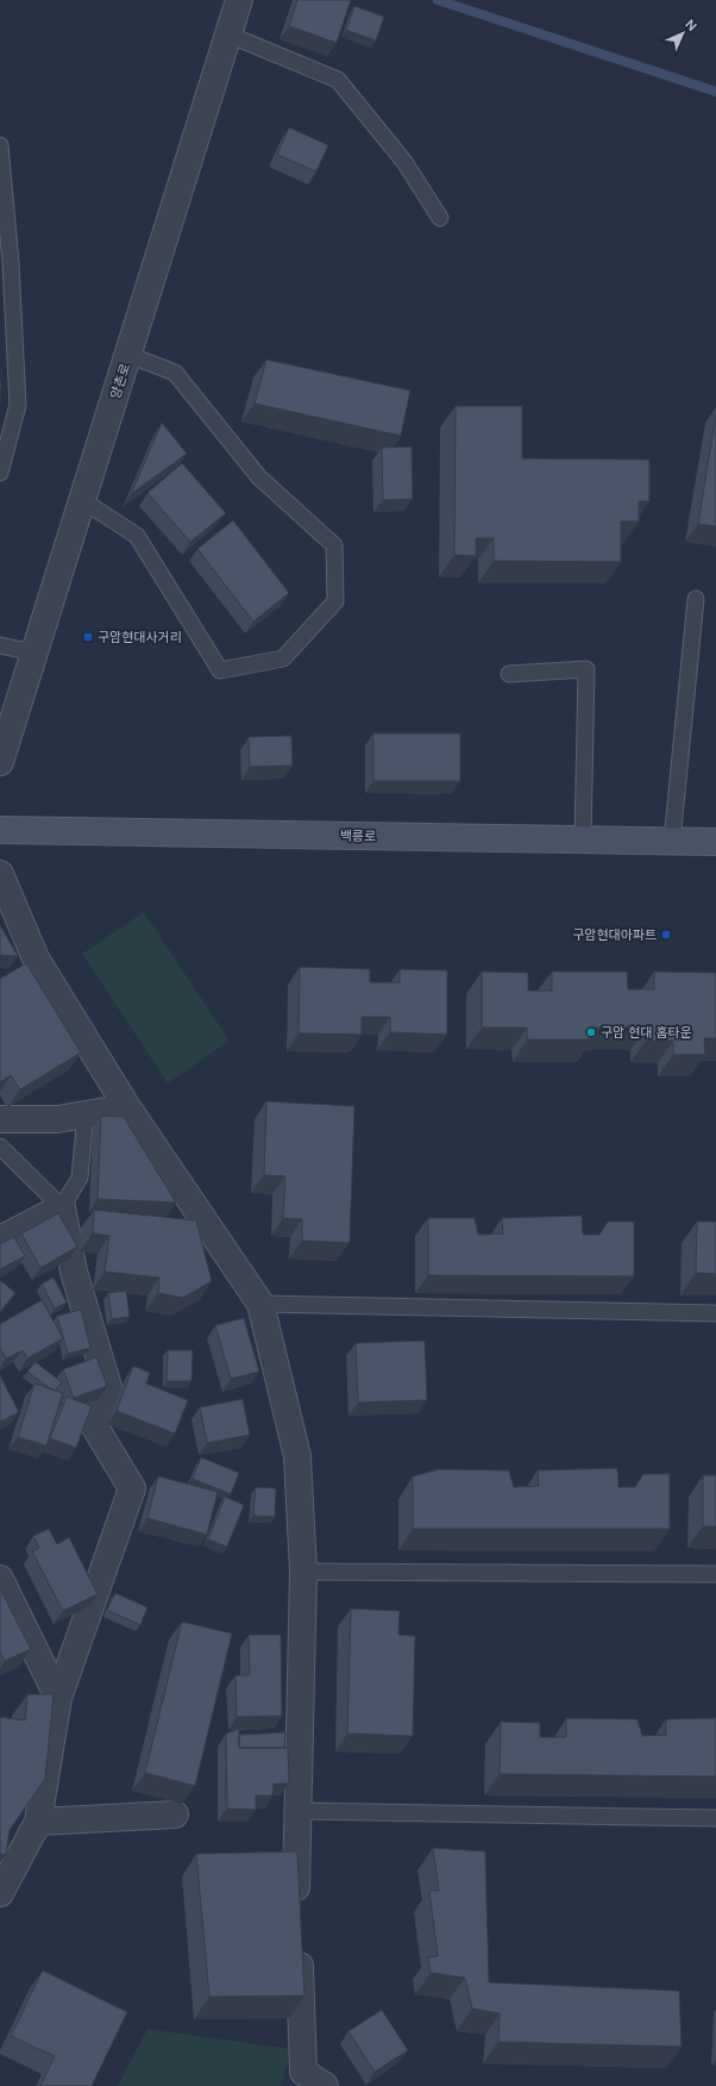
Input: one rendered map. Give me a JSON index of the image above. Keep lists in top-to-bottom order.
{
  "streets": {
    "street": ["양촌로", "백릉로"]
  },
  "places": {
    "transit": ["구암현대사거리", "구암현대아파트"],
    "other": ["구암 현대 홈타운"]
  },
  "north": "top right"
}
